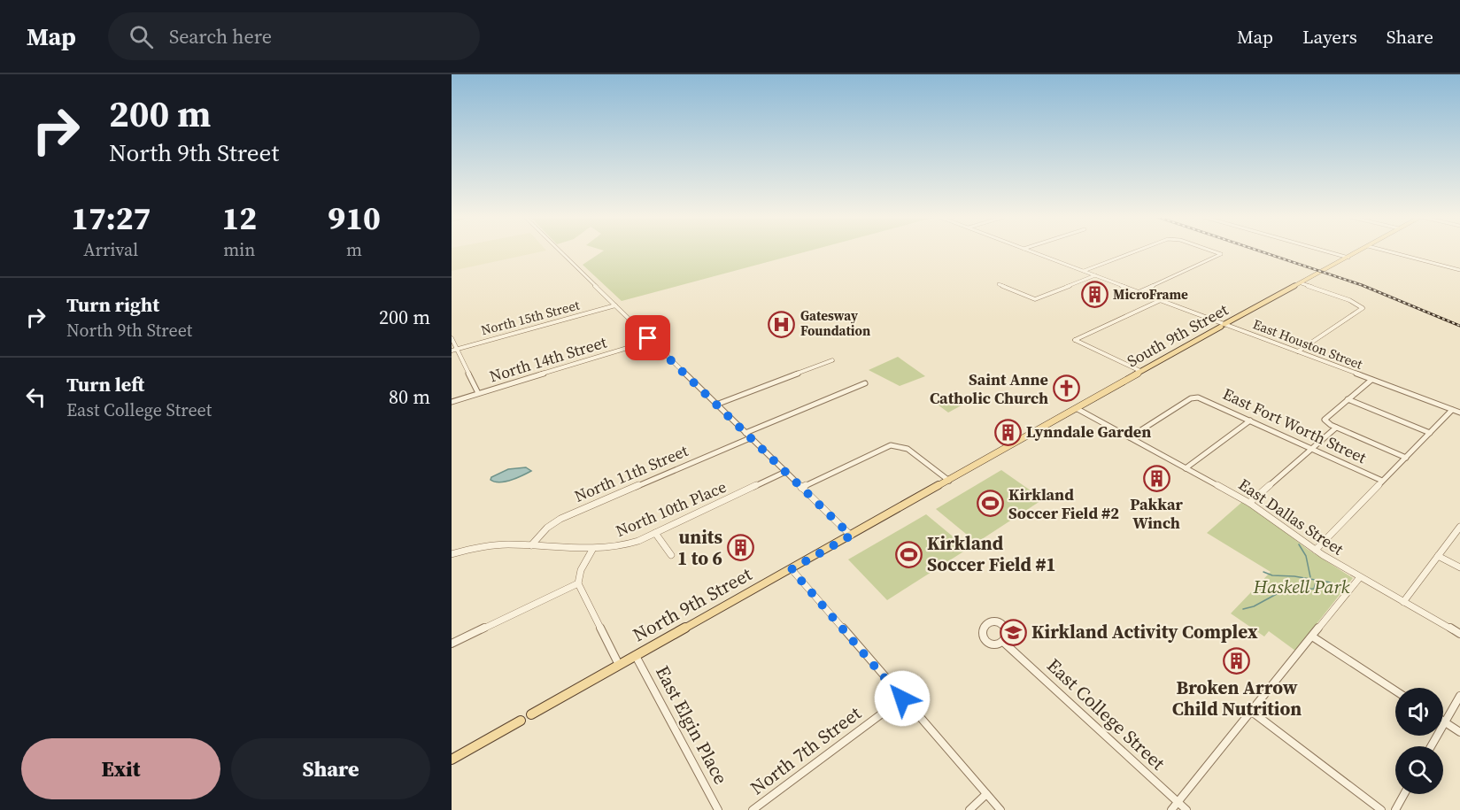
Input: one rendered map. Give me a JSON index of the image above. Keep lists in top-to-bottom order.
{
  "streets": {
    "main road": ["South 9th Street", "North 9th Street"],
    "street": [
      "North 15th Street",
      "East Houston Street",
      "North 14th Street",
      "East Fort Worth Street",
      "North 11th Street",
      "North 10th Place",
      "East Dallas Street",
      "East College Street",
      "East Elgin Place",
      "North 7th Street"
    ]
  },
  "crossings": [
    ["South 9th Street", "East Houston Street"],
    ["South 9th Street", "East Dallas Street"],
    ["South 9th Street", "North 9th Street"],
    ["East Fort Worth Street", "East Dallas Street"],
    ["North 11th Street", "North 10th Place"],
    ["North 9th Street", "East Elgin Place"]
  ],
  "parks": ["Haskell Park"],
  "places": {
    "building": [
      "MicroFrame",
      "Lynndale Garden",
      "Pakkar Winch",
      "units 1 to 6",
      "Broken Arrow Child Nutrition"
    ],
    "hospital": ["Gatesway Foundation"],
    "church": ["Saint Anne Catholic Church"],
    "sports": ["Kirkland Soccer Field #2", "Kirkland Soccer Field #1"],
    "school or university": ["Kirkland Activity Complex"]
  },
  "page": {
    "header": "Map",
    "search": "Search here",
    "nav": ["Map", "Layers", "Share"],
    "turn": ["200 m", "North 9th Street"],
    "eta": [
      "17:27",
      "Arrival",
      "12",
      "min",
      "910",
      "m"
    ],
    "list": [
      {
        "name": "Turn right",
        "note": "North 9th Street",
        "value": "200 m"
      },
      {
        "name": "Turn left",
        "note": "East College Street",
        "value": "80 m"
      }
    ],
    "buttons": ["Exit", "Share"]
  }
}
